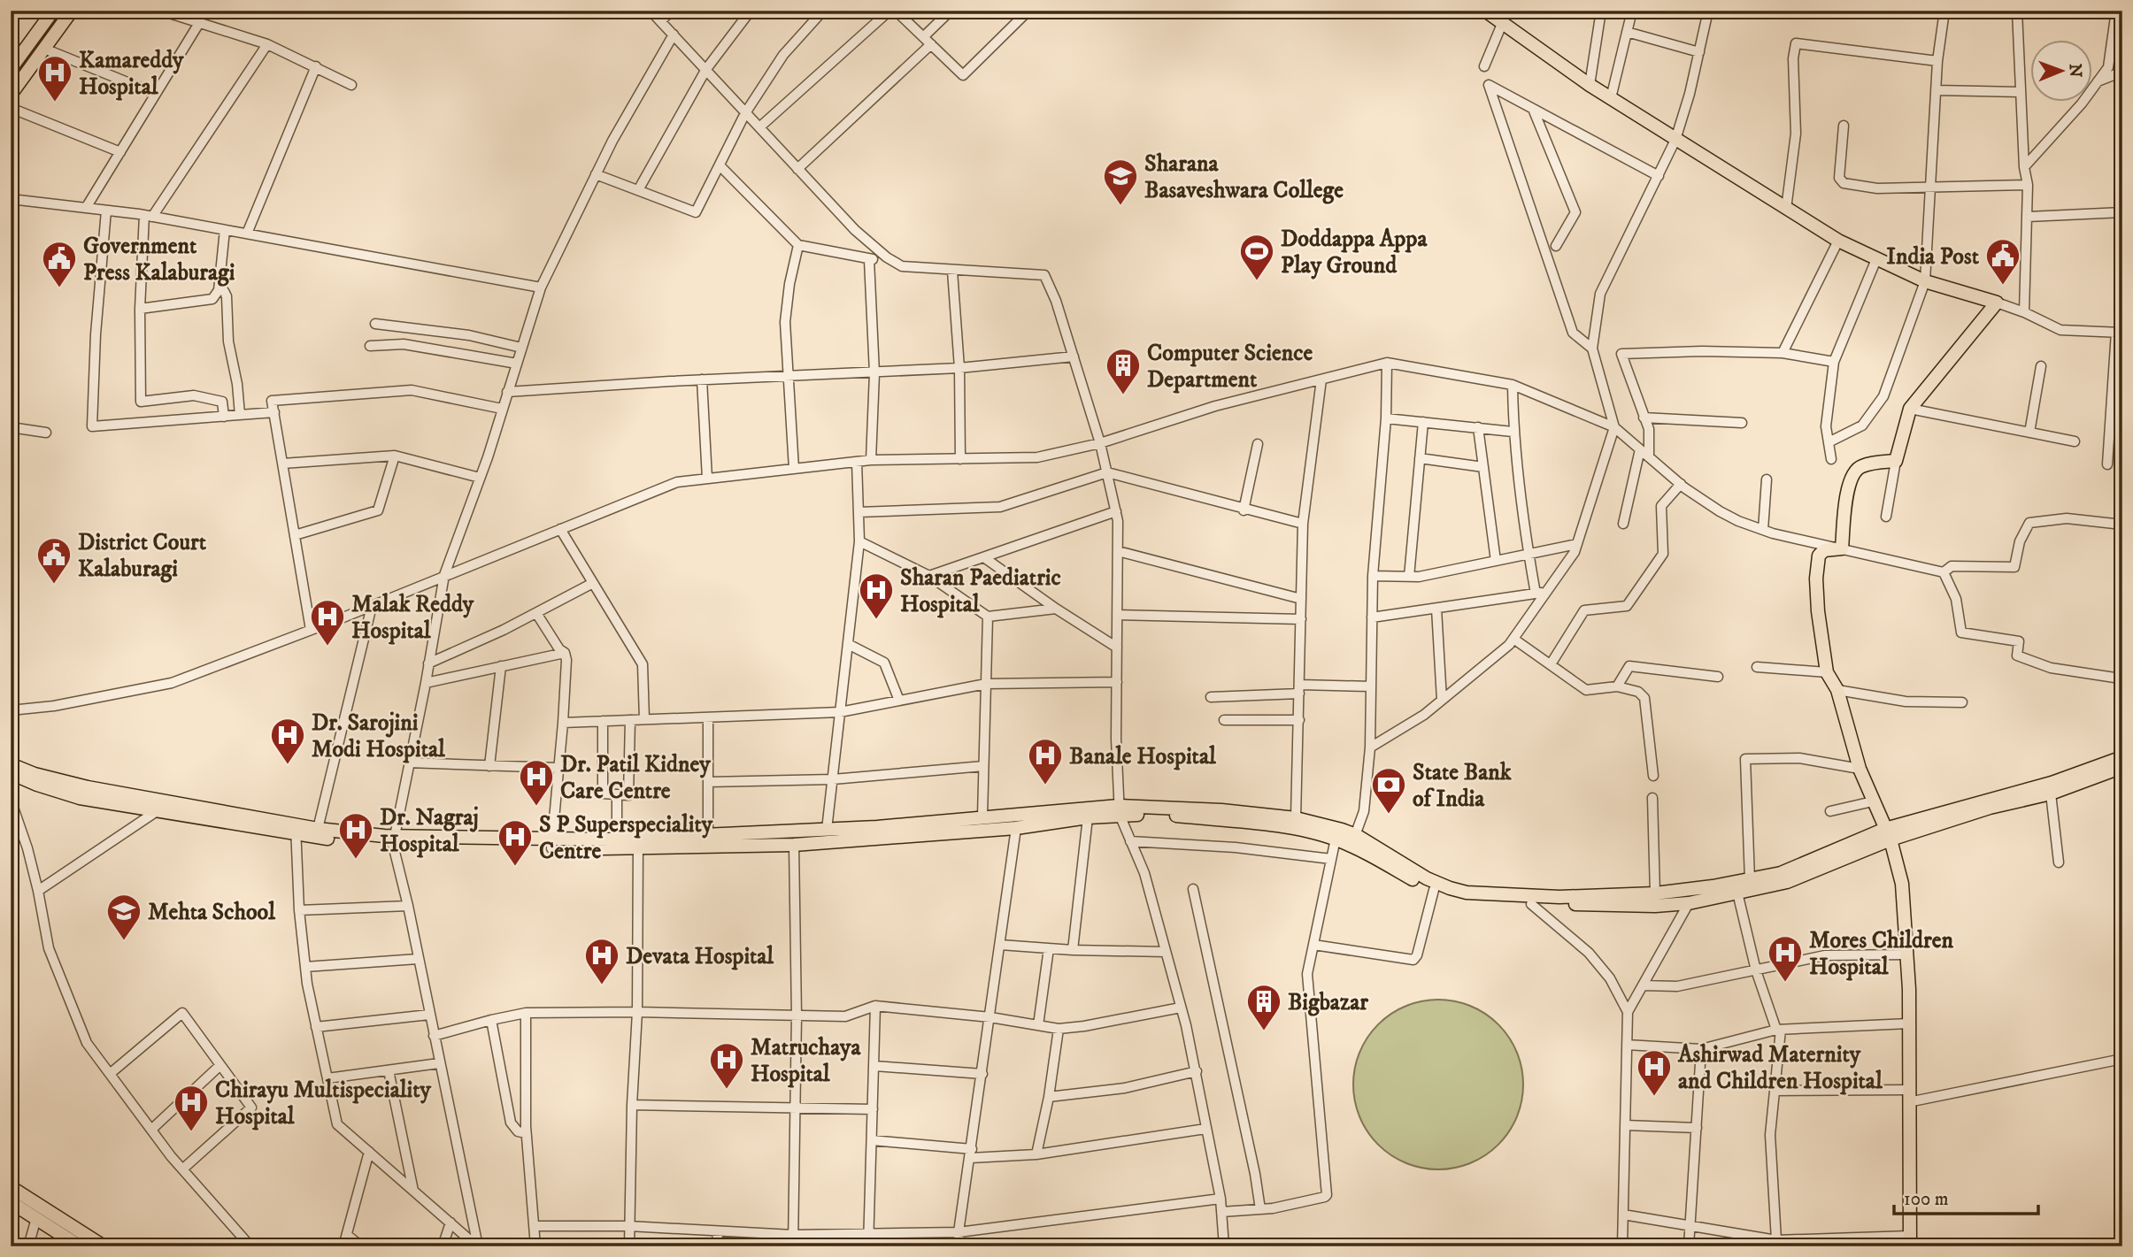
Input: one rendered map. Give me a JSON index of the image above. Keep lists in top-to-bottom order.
{
  "places": {
    "hospital": [
      "Kamareddy Hospital",
      "Sharan Paediatric Hospital",
      "Malak Reddy Hospital",
      "Dr. Sarojini Modi Hospital",
      "Banale Hospital",
      "Dr. Patil Kidney Care Centre",
      "Dr. Nagraj Hospital",
      "S P Superspeciality Centre",
      "Mores Children Hospital",
      "Devata Hospital",
      "Matruchaya Hospital",
      "Ashirwad Maternity and Children Hospital",
      "Chirayu Multispeciality Hospital"
    ],
    "school or university": ["Sharana Basaveshwara College", "Mehta School"],
    "sports": ["Doddappa Appa Play Ground"],
    "public building": ["India Post", "Government Press Kalaburagi", "District Court Kalaburagi"],
    "building": ["Computer Science Department", "Bigbazar"],
    "bank": ["State Bank of India"]
  },
  "scale_bar": "100 m",
  "north": "right"
}
